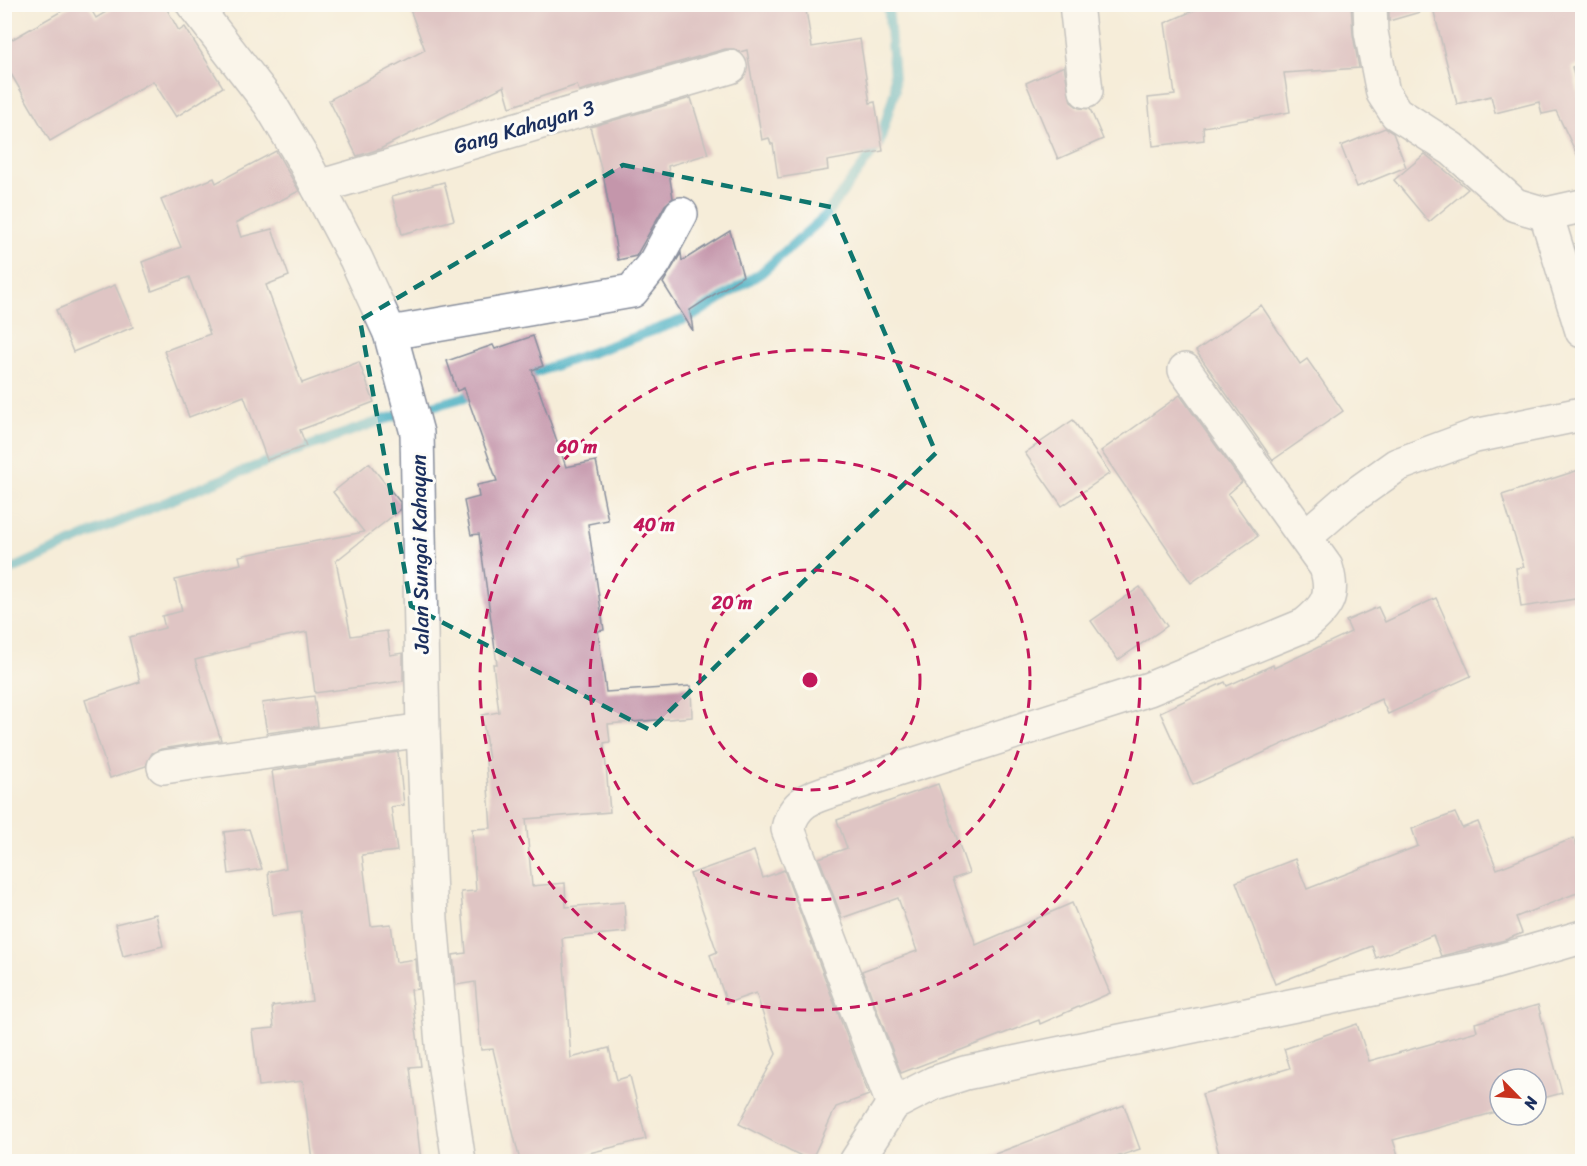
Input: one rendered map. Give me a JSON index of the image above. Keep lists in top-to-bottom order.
{
  "streets": {
    "street": ["Gang Kahayan 3", "Jalan Sungai Kahayan"]
  },
  "crossings": [
    ["Gang Kahayan 3", "Jalan Sungai Kahayan"]
  ],
  "north": "bottom right",
  "rings": ["60 m", "40 m", "20 m"]
}
